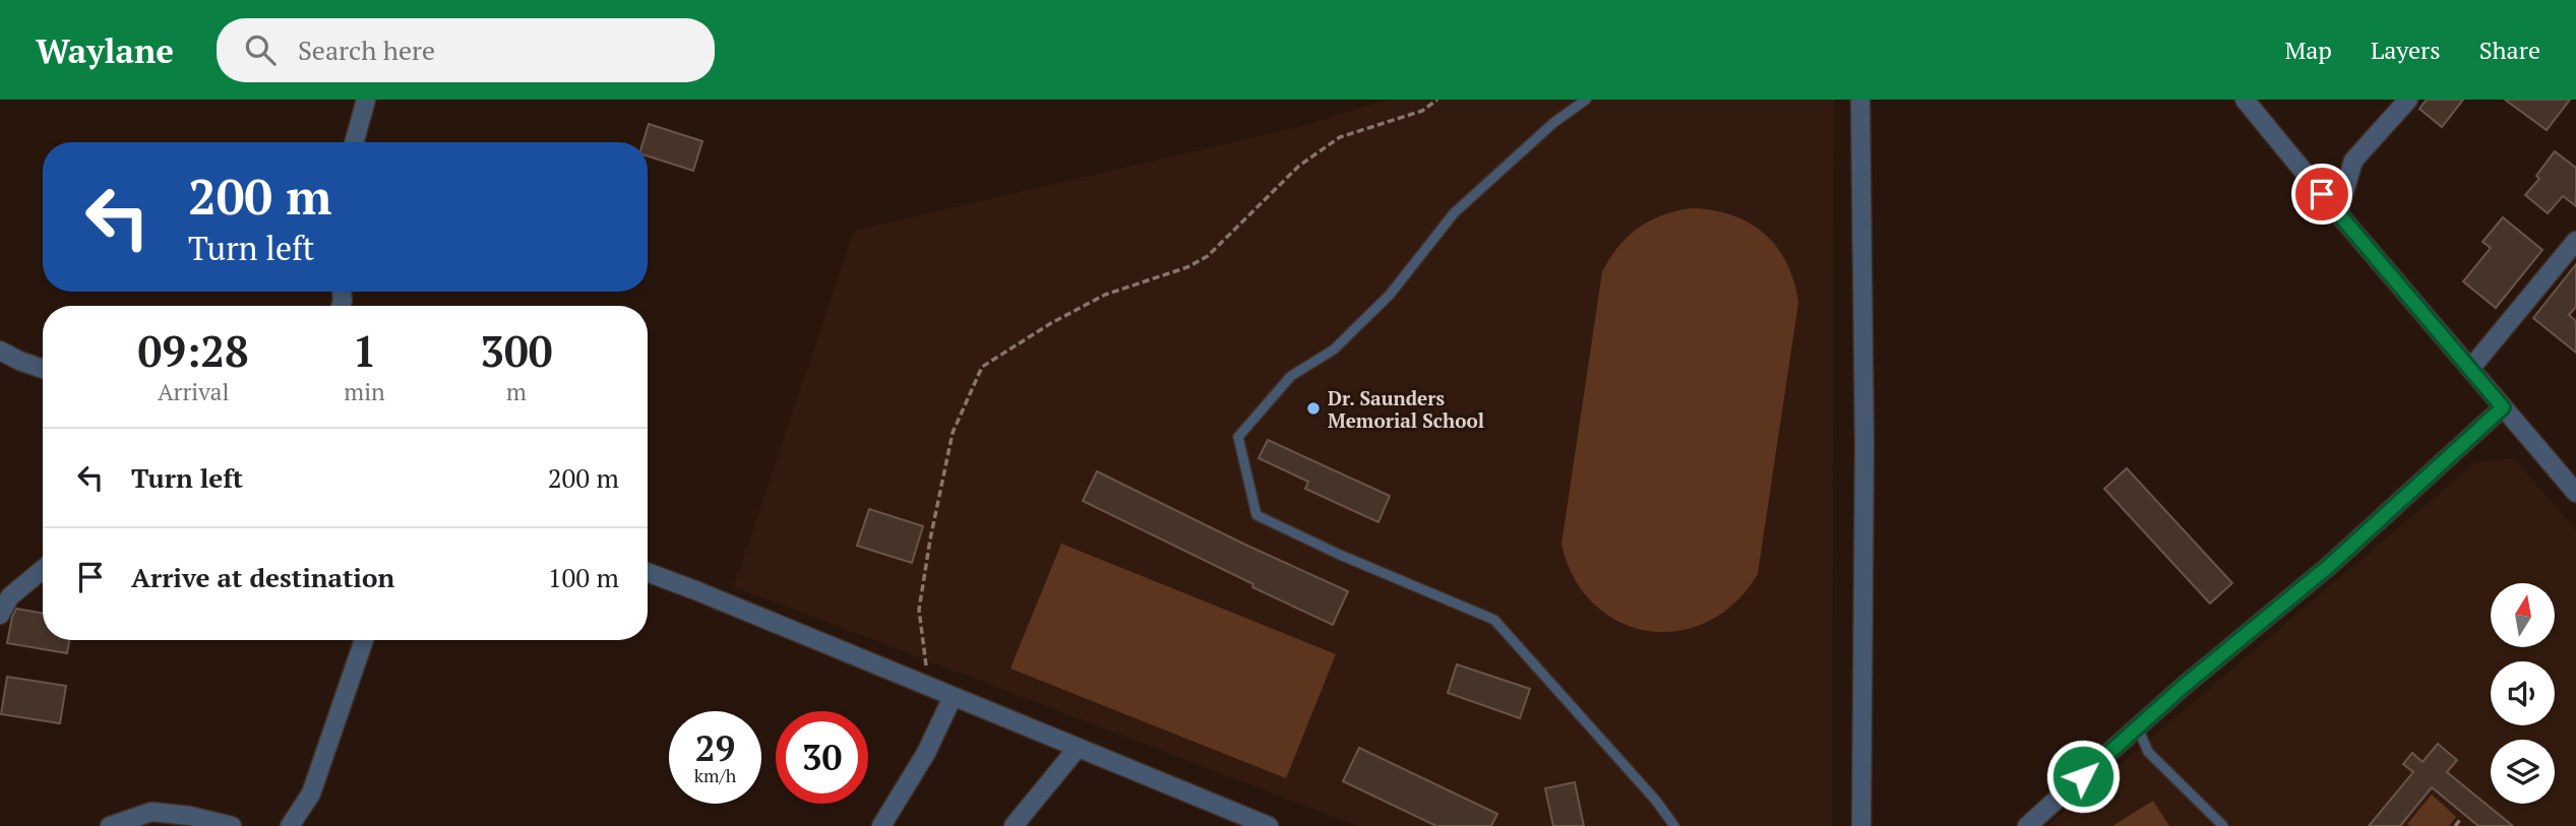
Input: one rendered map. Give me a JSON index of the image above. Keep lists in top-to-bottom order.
{
  "places": ["Dr. Saunders Memorial School"],
  "north": "top",
  "page": {
    "header": "Waylane",
    "search": "Search here",
    "nav": ["Map", "Layers", "Share"],
    "turn": ["200 m", "Turn left"],
    "eta": [
      "09:28",
      "Arrival",
      "1",
      "min",
      "300",
      "m"
    ],
    "list": [
      {
        "name": "Turn left",
        "value": "200 m"
      },
      {
        "name": "Arrive at destination",
        "value": "100 m"
      }
    ],
    "speed": "29 km/h",
    "limit": "30"
  }
}
